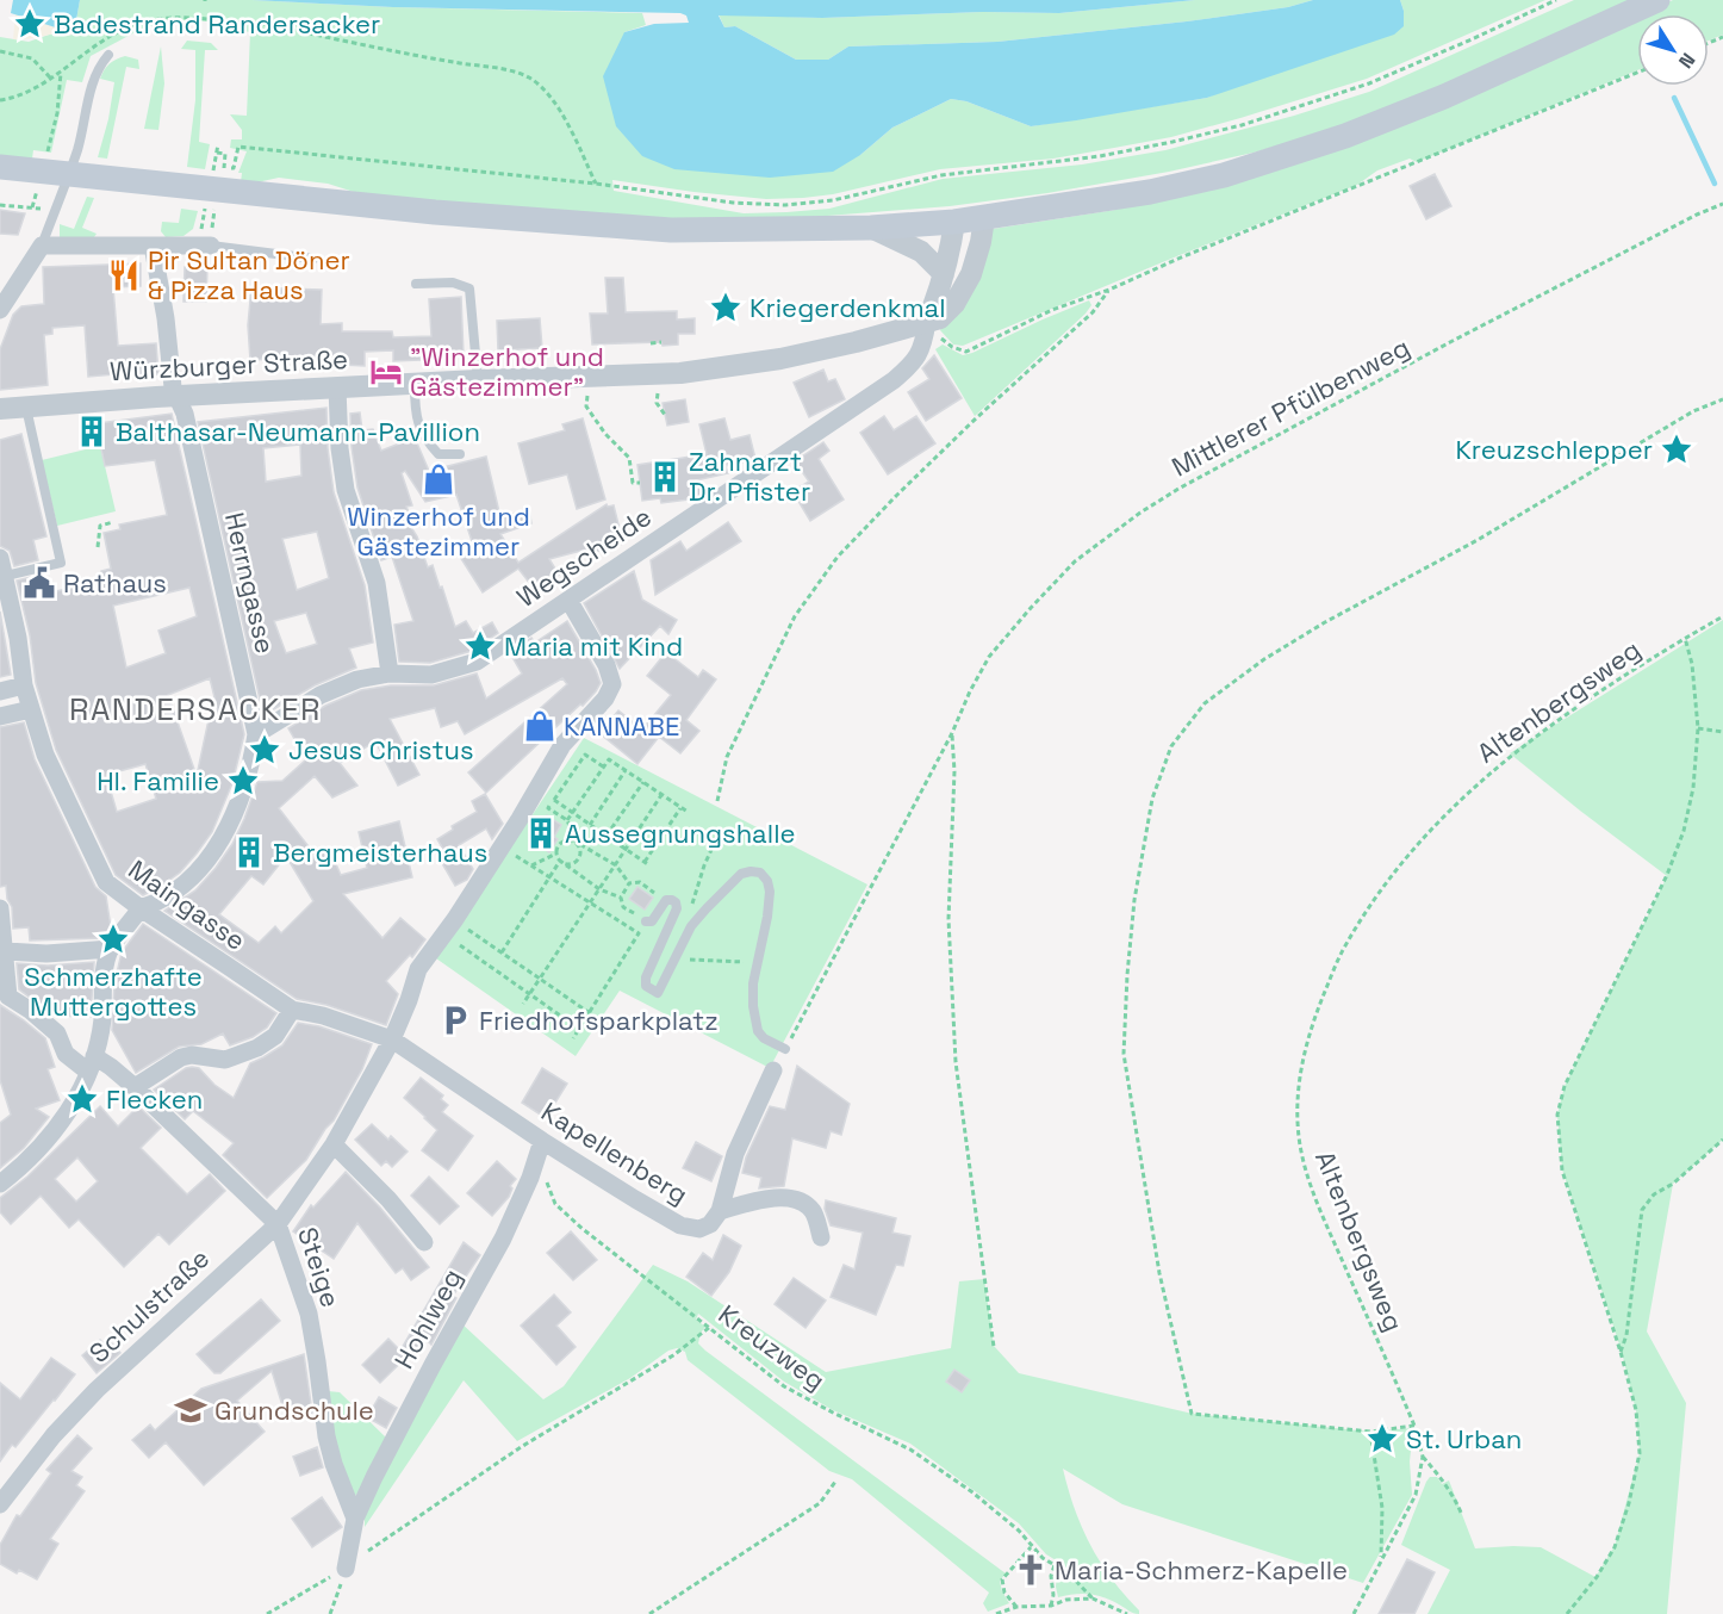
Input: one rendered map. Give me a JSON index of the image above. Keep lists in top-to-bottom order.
{
  "streets": {
    "street": [
      "Würzburger Straße",
      "Wegscheide",
      "Herrngasse",
      "Maingasse",
      "Kapellenberg",
      "Steige",
      "Schulstraße",
      "Hohlweg"
    ],
    "path": ["Mittlerer Pfülbenweg", "Altenbergsweg", "Kreuzweg"]
  },
  "crossings": [
    ["Würzburger Straße", "Wegscheide"],
    ["Würzburger Straße", "Herrngasse"],
    ["Wegscheide", "Herrngasse"],
    ["Wegscheide", "Schulstraße"],
    ["Herrngasse", "Maingasse"],
    ["Maingasse", "Kapellenberg"],
    ["Maingasse", "Schulstraße"],
    ["Kapellenberg", "Schulstraße"],
    ["Kapellenberg", "Hohlweg"],
    ["Kapellenberg", "Kreuzweg"],
    ["Steige", "Schulstraße"],
    ["Steige", "Hohlweg"],
    ["Hohlweg", "Kreuzweg"]
  ],
  "districts": ["RANDERSACKER"],
  "places": {
    "place": [
      "Badestrand Randersacker",
      "Kriegerdenkmal",
      "Kreuzschlepper",
      "Maria mit Kind",
      "Jesus Christus",
      "Hl. Familie",
      "Schmerzhafte Muttergottes",
      "Flecken",
      "St. Urban"
    ],
    "restaurant": ["Pir Sultan Döner & Pizza Haus"],
    "hotel": ["\"Winzerhof und Gästezimmer\""],
    "building": [
      "Balthasar-Neumann-Pavillion",
      "Zahnarzt Dr. Pfister",
      "Aussegnungshalle",
      "Bergmeisterhaus"
    ],
    "shop": ["Winzerhof und Gästezimmer", "KANNABE"],
    "public building": ["Rathaus"],
    "parking": ["Friedhofsparkplatz"],
    "school or university": ["Grundschule"],
    "church": ["Maria-Schmerz-Kapelle"]
  },
  "north": "bottom right"
}
